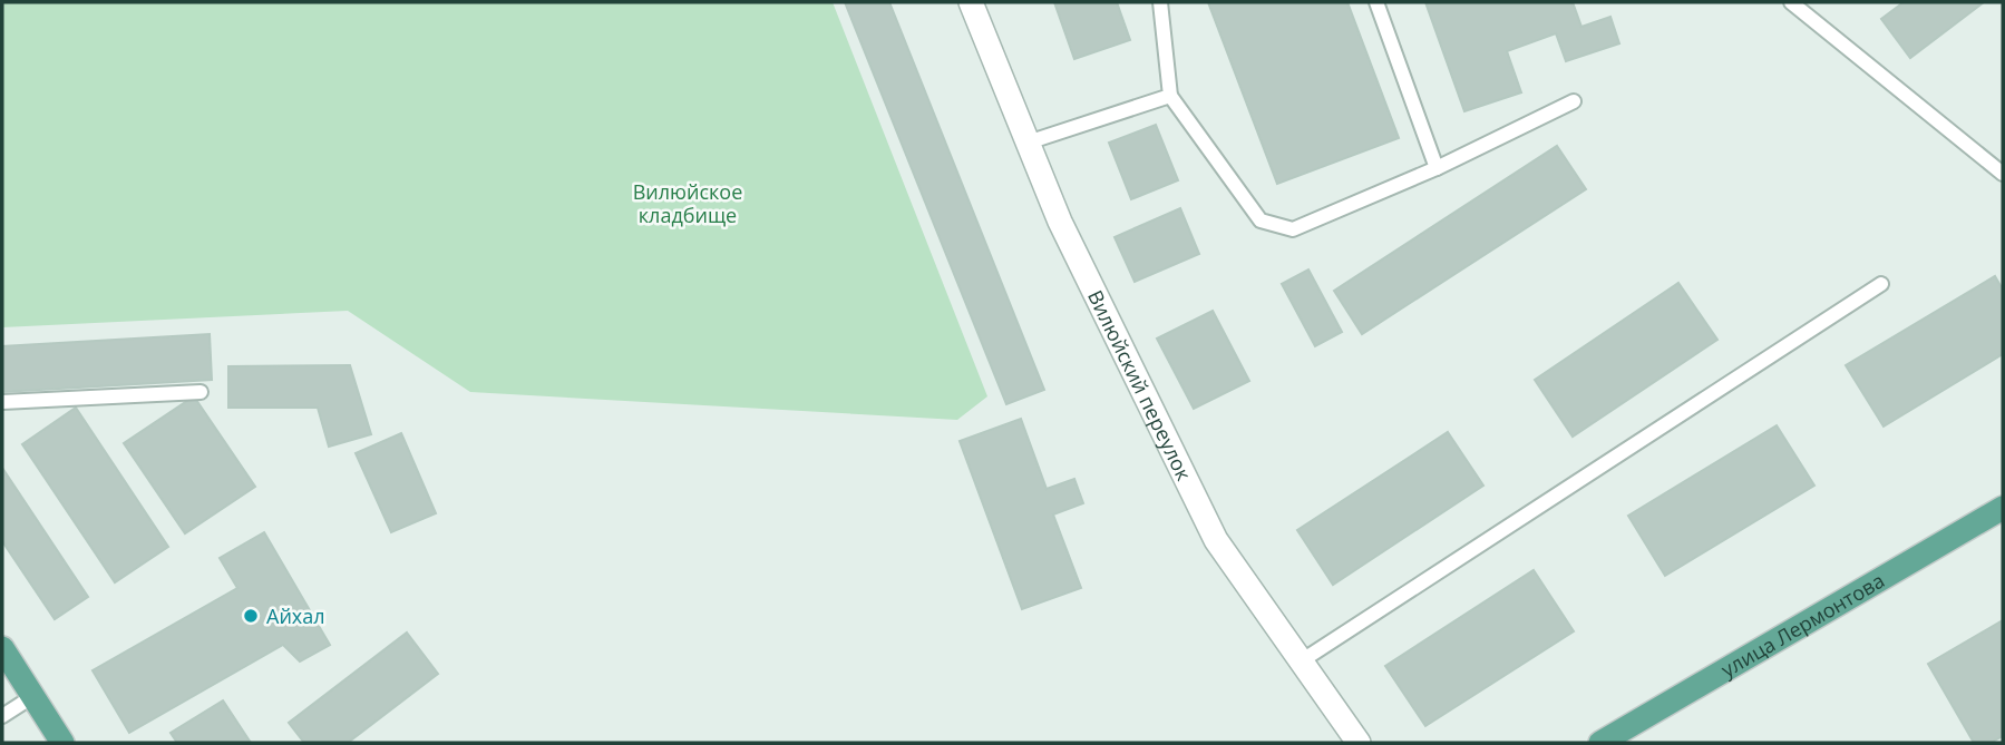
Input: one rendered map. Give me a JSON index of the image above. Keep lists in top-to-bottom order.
{
  "streets": {
    "main road": ["улица Лермонтова"],
    "street": ["Вилюйский переулок"]
  },
  "parks": ["Вилюйское кладбище"],
  "places": ["Айхал"]
}
